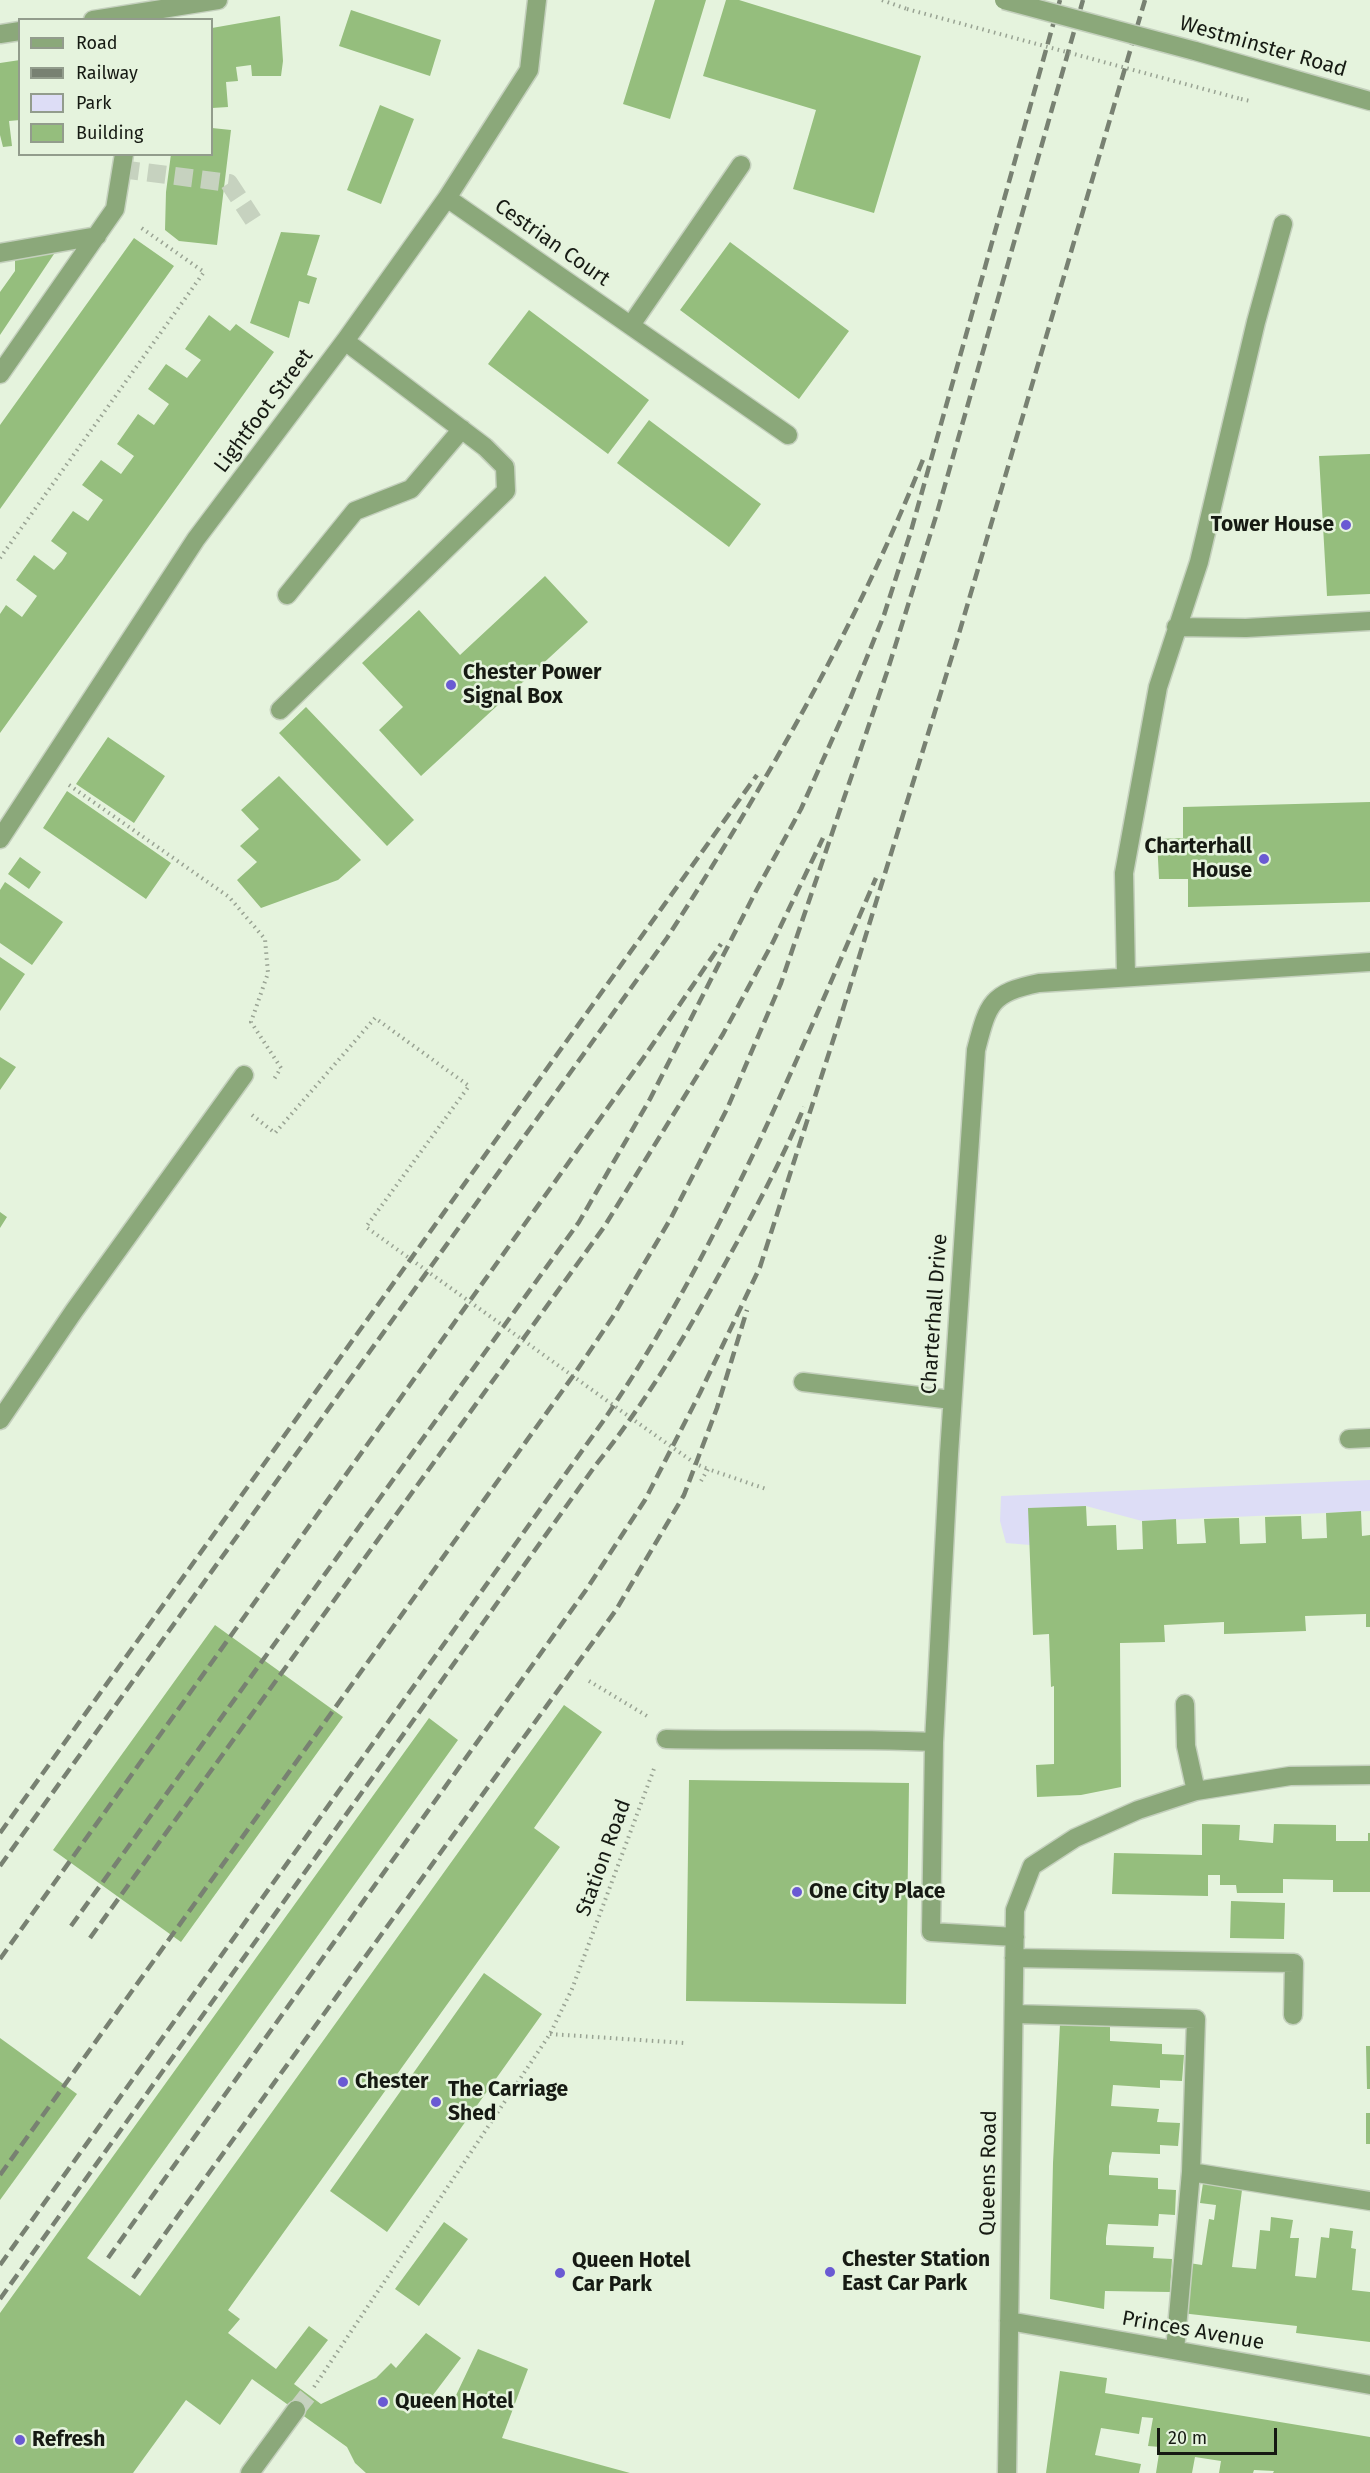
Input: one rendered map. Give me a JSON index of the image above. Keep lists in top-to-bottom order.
{
  "streets": {
    "street": [
      "Westminster Road",
      "Cestrian Court",
      "Lightfoot Street",
      "Charterhall Drive",
      "Queens Road",
      "Princes Avenue"
    ],
    "path": ["Station Road"]
  },
  "crossings": [
    ["Cestrian Court", "Lightfoot Street"],
    ["Charterhall Drive", "Queens Road"],
    ["Queens Road", "Princes Avenue"]
  ],
  "places": [
    "Tower House",
    "Chester Power Signal Box",
    "Charterhall House",
    "One City Place",
    "Chester",
    "The Carriage Shed",
    "Chester Station East Car Park",
    "Queen Hotel Car Park",
    "Queen Hotel",
    "Refresh"
  ],
  "legend": [
    "Road",
    "Railway",
    "Park",
    "Building"
  ],
  "scale_bar": "20 m"
}
